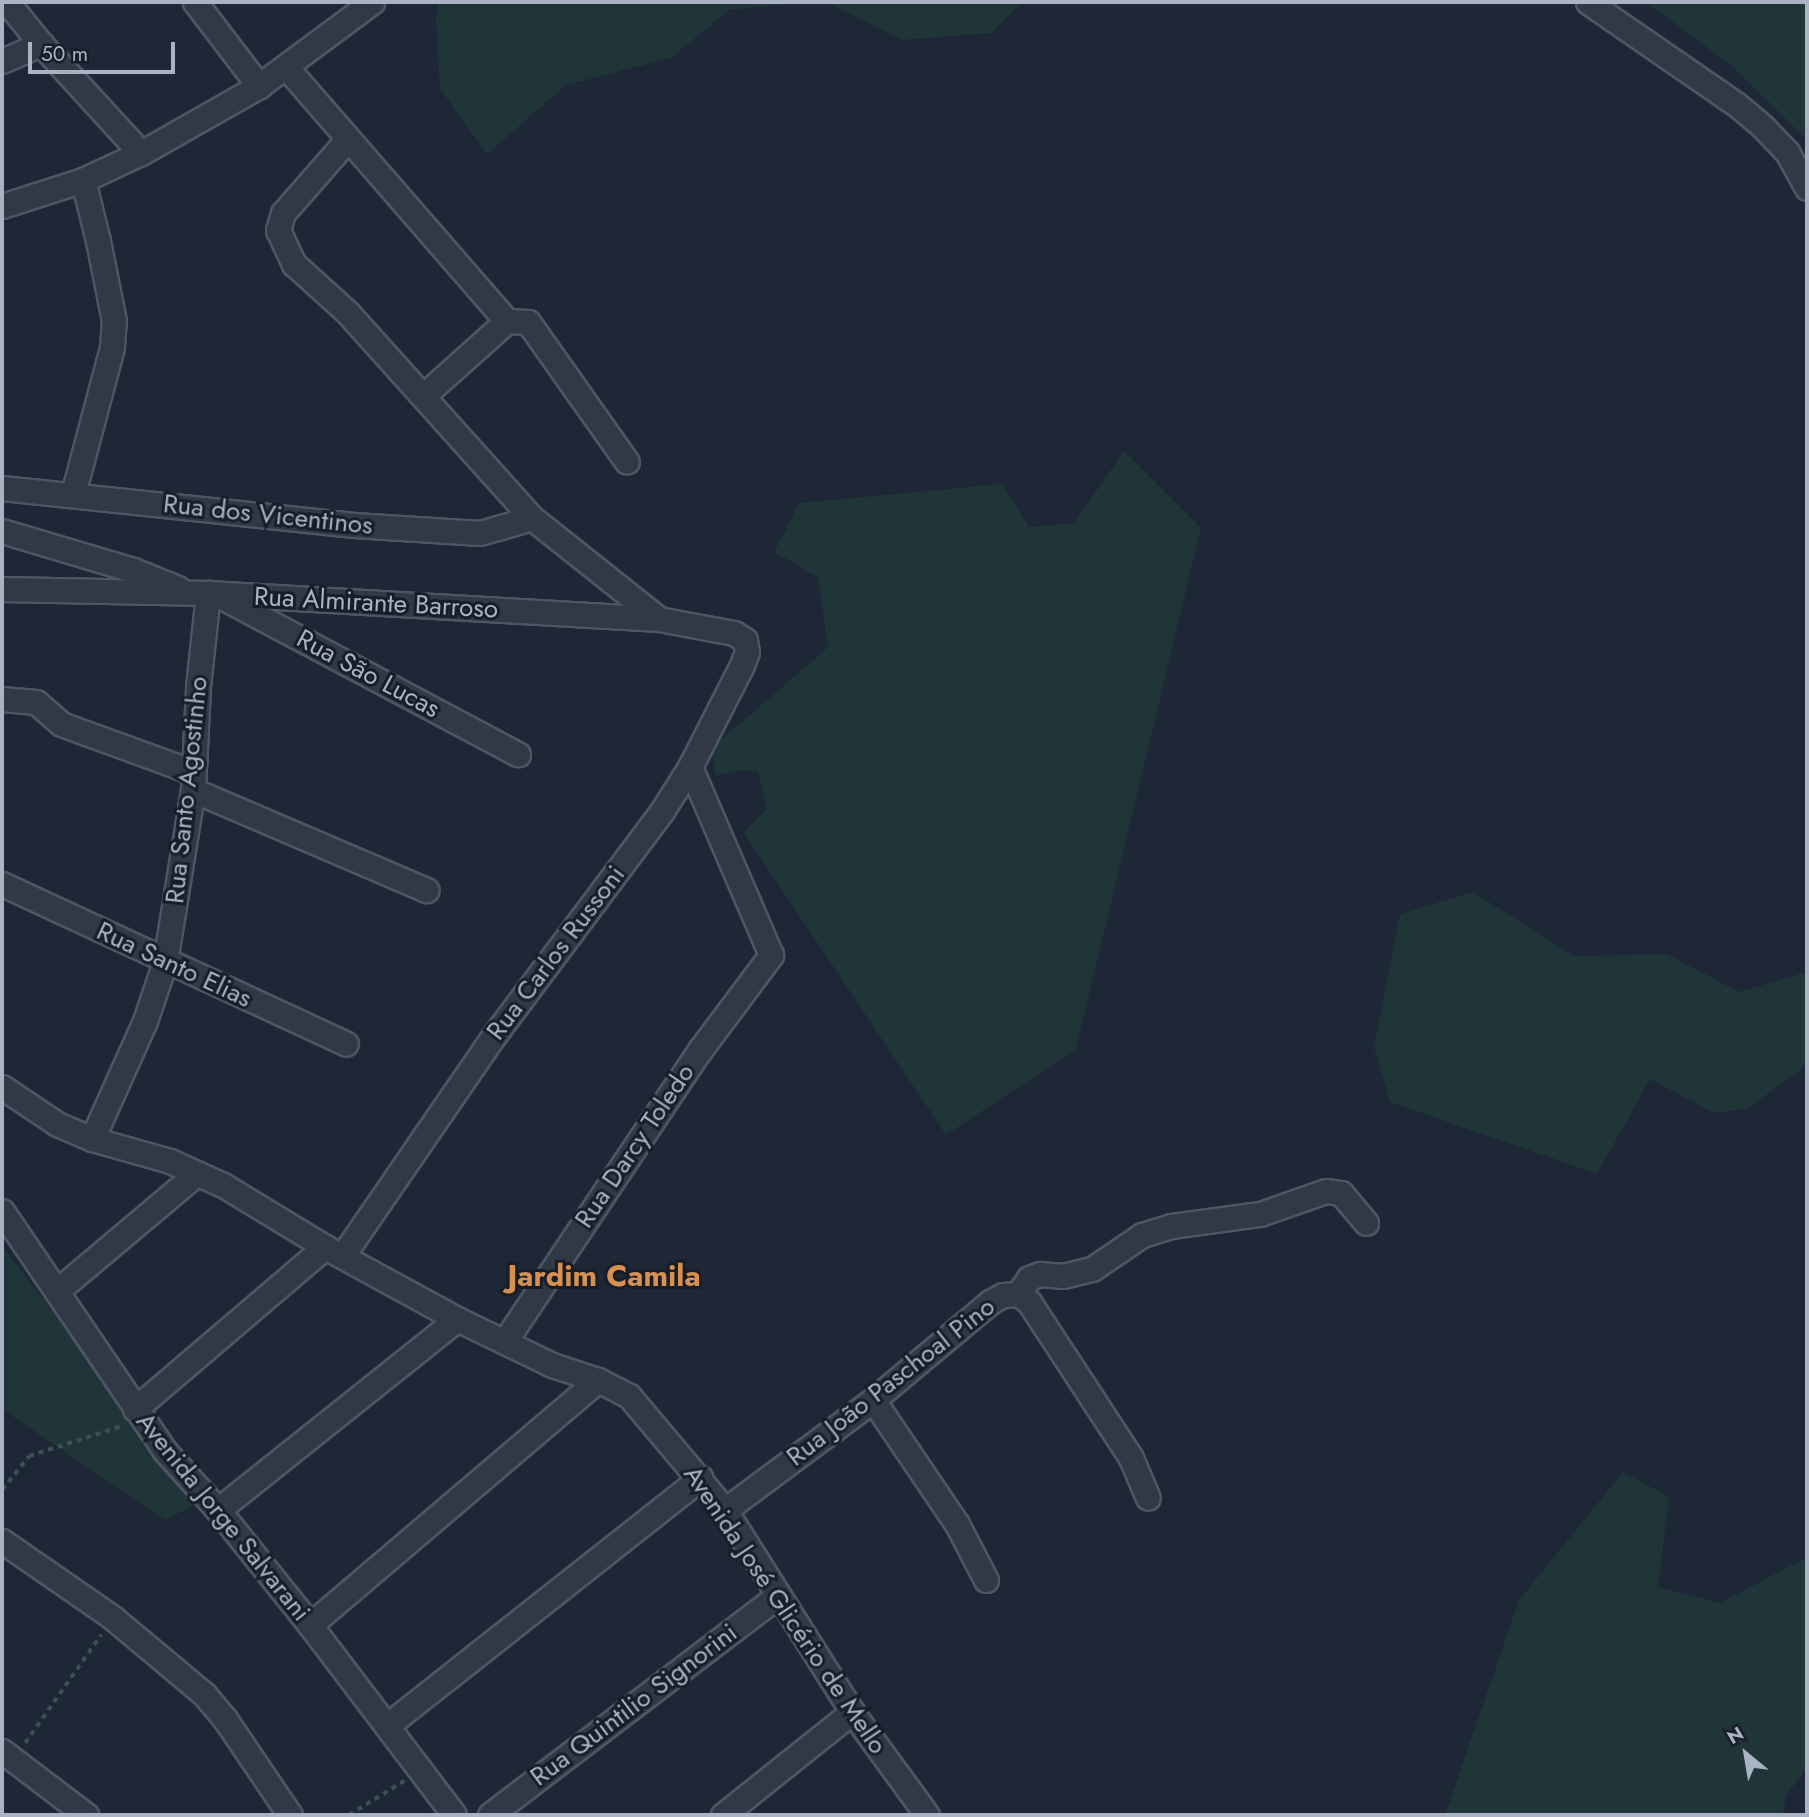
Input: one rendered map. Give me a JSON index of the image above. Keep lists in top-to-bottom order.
{
  "streets": {
    "street": [
      "Rua dos Vicentinos",
      "Rua Almirante Barroso",
      "Rua São Lucas",
      "Rua Santo Agostinho",
      "Rua Carlos Russoni",
      "Rua Santo Elias",
      "Rua Darcy Toledo",
      "Rua João Paschoal Pino",
      "Avenida Jorge Salvarani",
      "Avenida José Glicério de Mello",
      "Rua Quintilio Signorini"
    ]
  },
  "crossings": [
    ["Rua Almirante Barroso", "Rua São Lucas"],
    ["Rua Almirante Barroso", "Rua Santo Agostinho"],
    ["Rua Almirante Barroso", "Rua Carlos Russoni"],
    ["Rua São Lucas", "Rua Santo Agostinho"],
    ["Rua Santo Agostinho", "Rua Santo Elias"],
    ["Rua Santo Agostinho", "Avenida José Glicério de Mello"],
    ["Rua Carlos Russoni", "Rua Darcy Toledo"],
    ["Rua Carlos Russoni", "Avenida Jorge Salvarani"],
    ["Rua Carlos Russoni", "Avenida José Glicério de Mello"],
    ["Rua Darcy Toledo", "Avenida José Glicério de Mello"],
    ["Rua João Paschoal Pino", "Avenida José Glicério de Mello"],
    ["Avenida José Glicério de Mello", "Rua Quintilio Signorini"]
  ],
  "districts": ["Jardim Camila"],
  "scale_bar": "50 m",
  "north": "top left"
}
